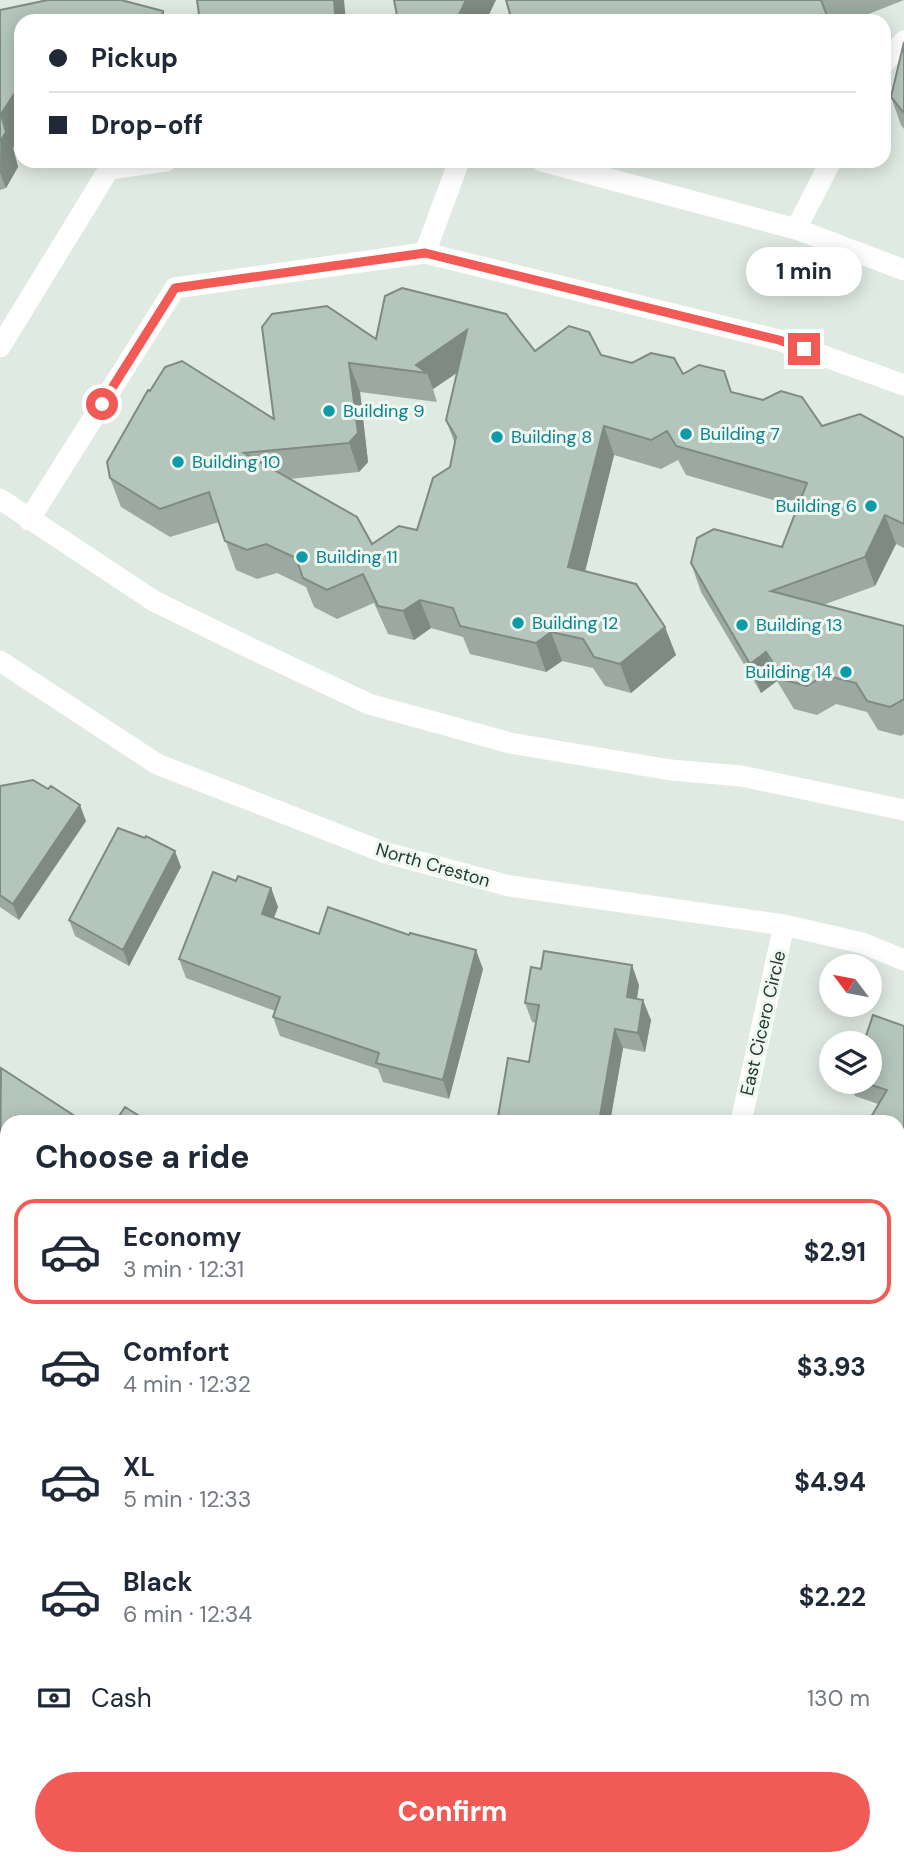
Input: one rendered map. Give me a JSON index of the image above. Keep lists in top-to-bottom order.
{
  "streets": {
    "street": ["North Creston", "East Cicero Circle"]
  },
  "crossings": [
    ["North Creston", "East Cicero Circle"]
  ],
  "places": [
    "Building 9",
    "Building 7",
    "Building 8",
    "Building 10",
    "Building 6",
    "Building 11",
    "Building 12",
    "Building 13",
    "Building 14"
  ],
  "north": "top left",
  "page": {
    "banner": ["Pickup", "Drop-off"],
    "bubble": "1 min",
    "heading": "Choose a ride",
    "list": [
      {
        "name": "Economy",
        "note": "3 min · 12:31",
        "value": "$2.91"
      },
      {
        "name": "Comfort",
        "note": "4 min · 12:32",
        "value": "$3.93"
      },
      {
        "name": "XL",
        "note": "5 min · 12:33",
        "value": "$4.94"
      },
      {
        "name": "Black",
        "note": "6 min · 12:34",
        "value": "$2.22"
      }
    ],
    "pay": ["Cash", "130 m"],
    "buttons": "Confirm"
  }
}
